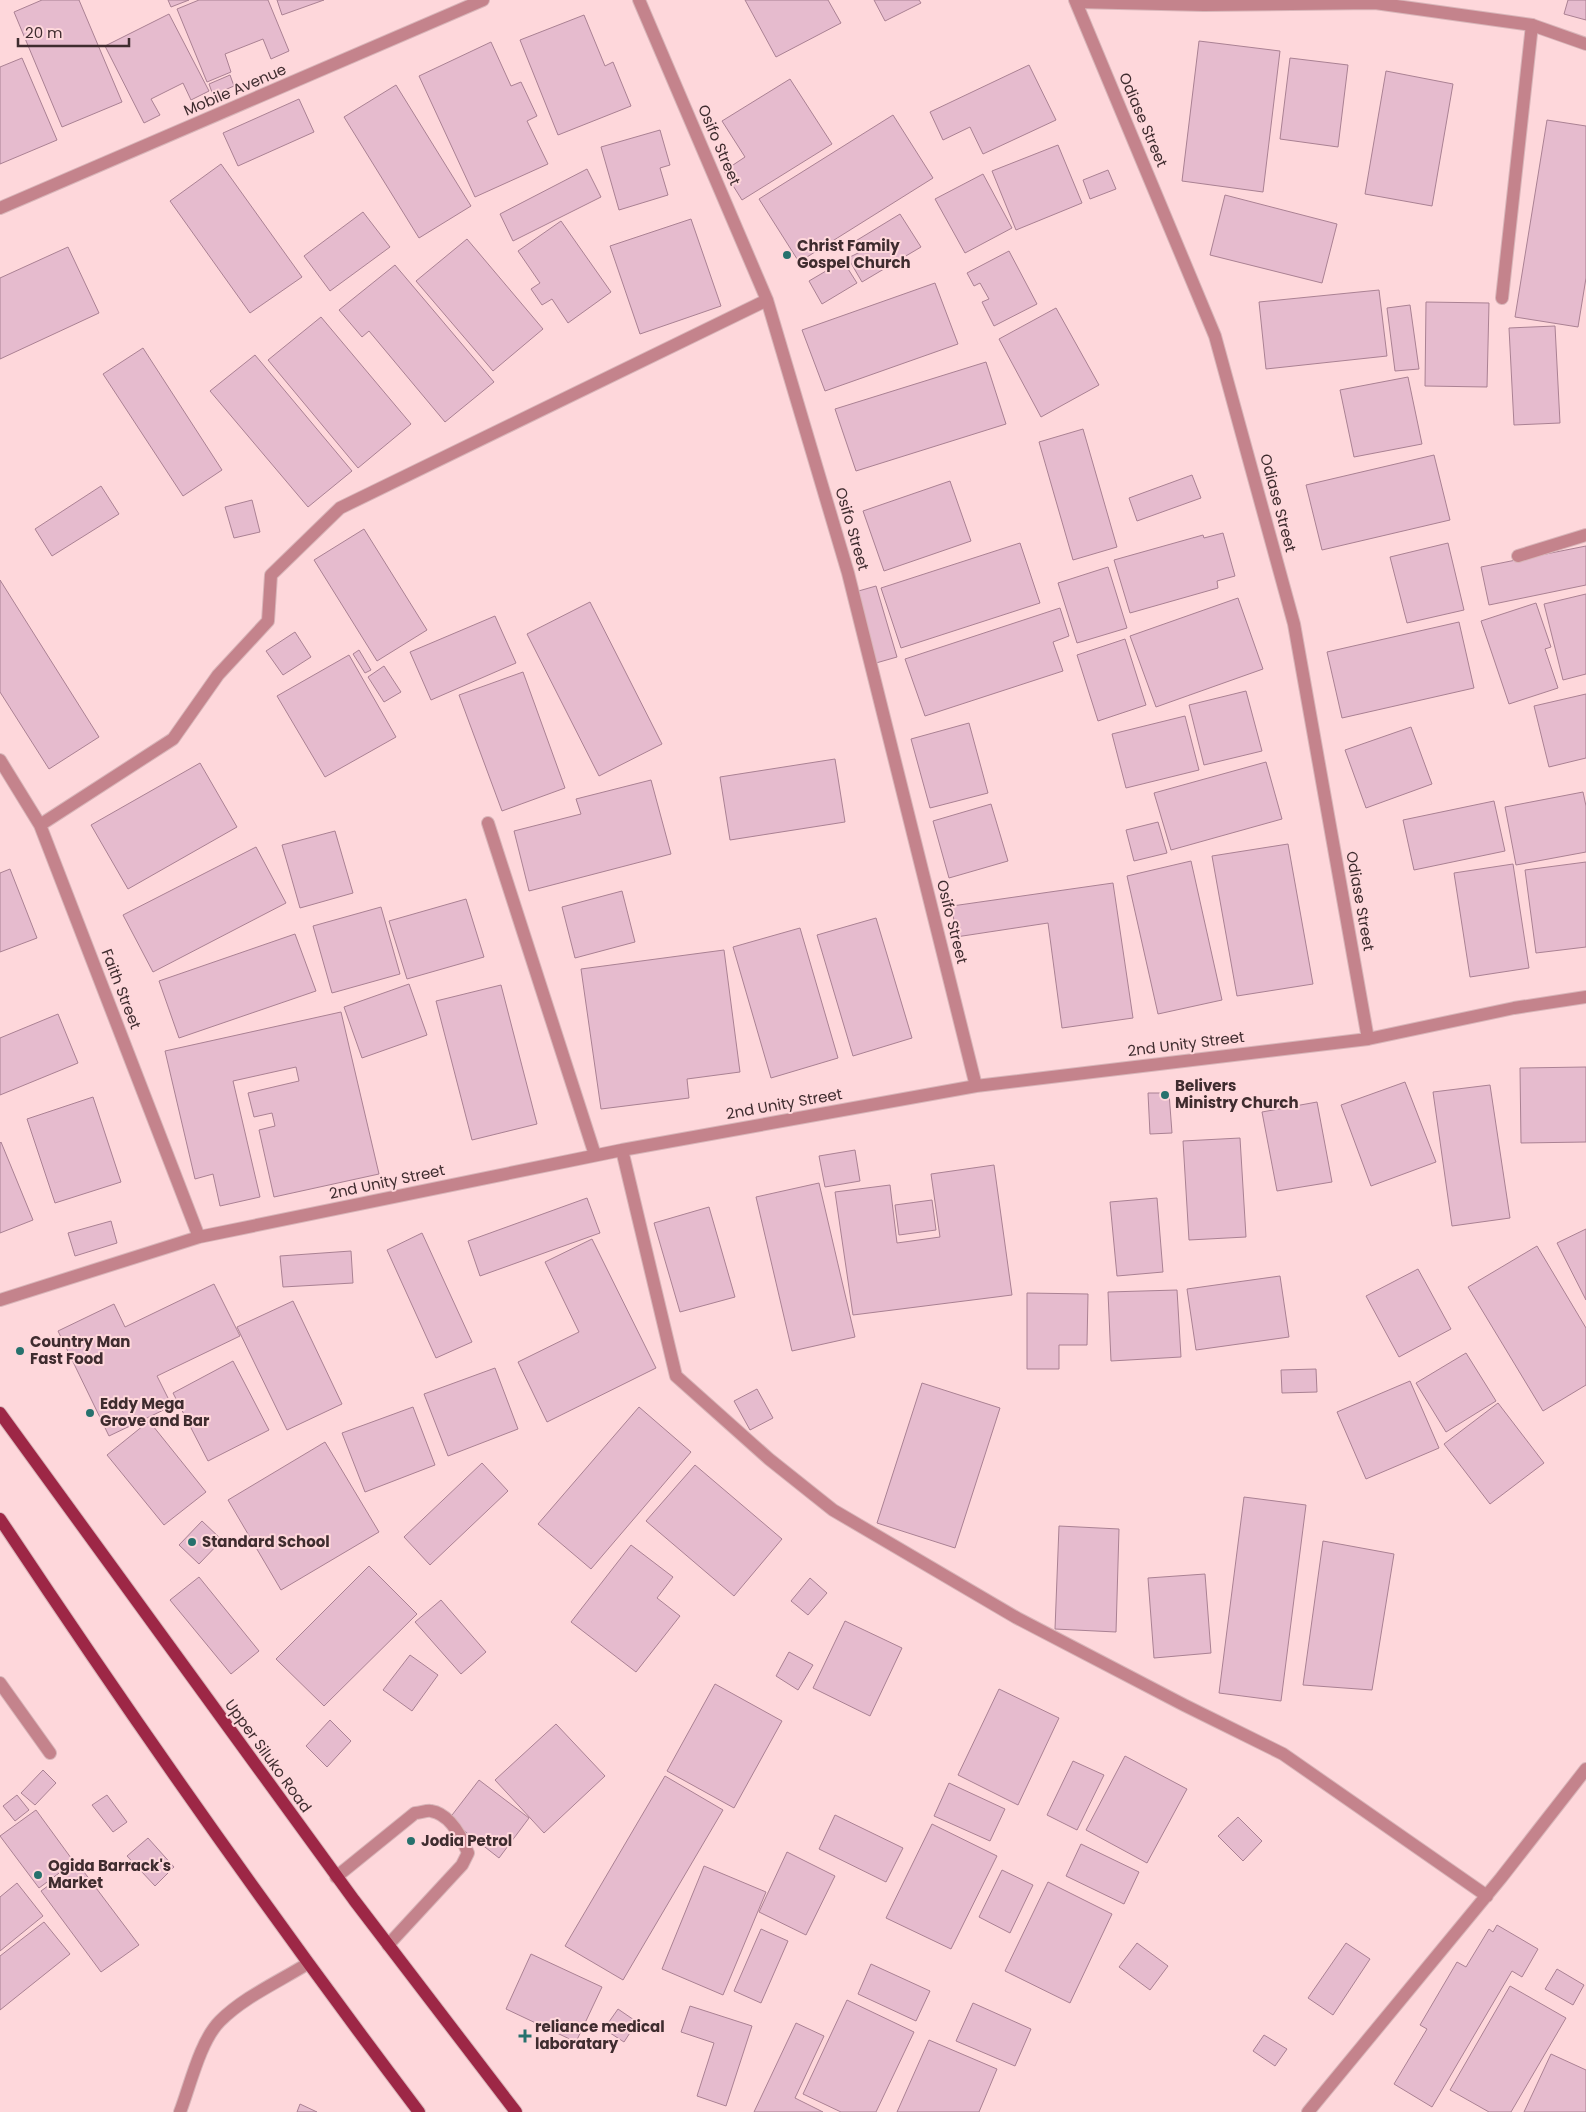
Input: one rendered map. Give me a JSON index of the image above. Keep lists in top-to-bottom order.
{
  "streets": {
    "main road": ["Upper Siluko Road"],
    "street": [
      "Mobile Avenue",
      "Odiase Street",
      "Osifo Street",
      "Faith Street",
      "2nd Unity Street"
    ]
  },
  "crossings": [
    ["Odiase Street", "2nd Unity Street"],
    ["Osifo Street", "2nd Unity Street"],
    ["Faith Street", "2nd Unity Street"]
  ],
  "places": {
    "other": [
      "Christ Family Gospel Church",
      "Belivers Ministry Church",
      "Country Man Fast Food",
      "Eddy Mega Grove and Bar",
      "Standard School",
      "Jodia Petrol",
      "Ogida Barrack's Market"
    ],
    "health": ["reliance medical laboratary"]
  },
  "scale_bar": "20 m"
}
